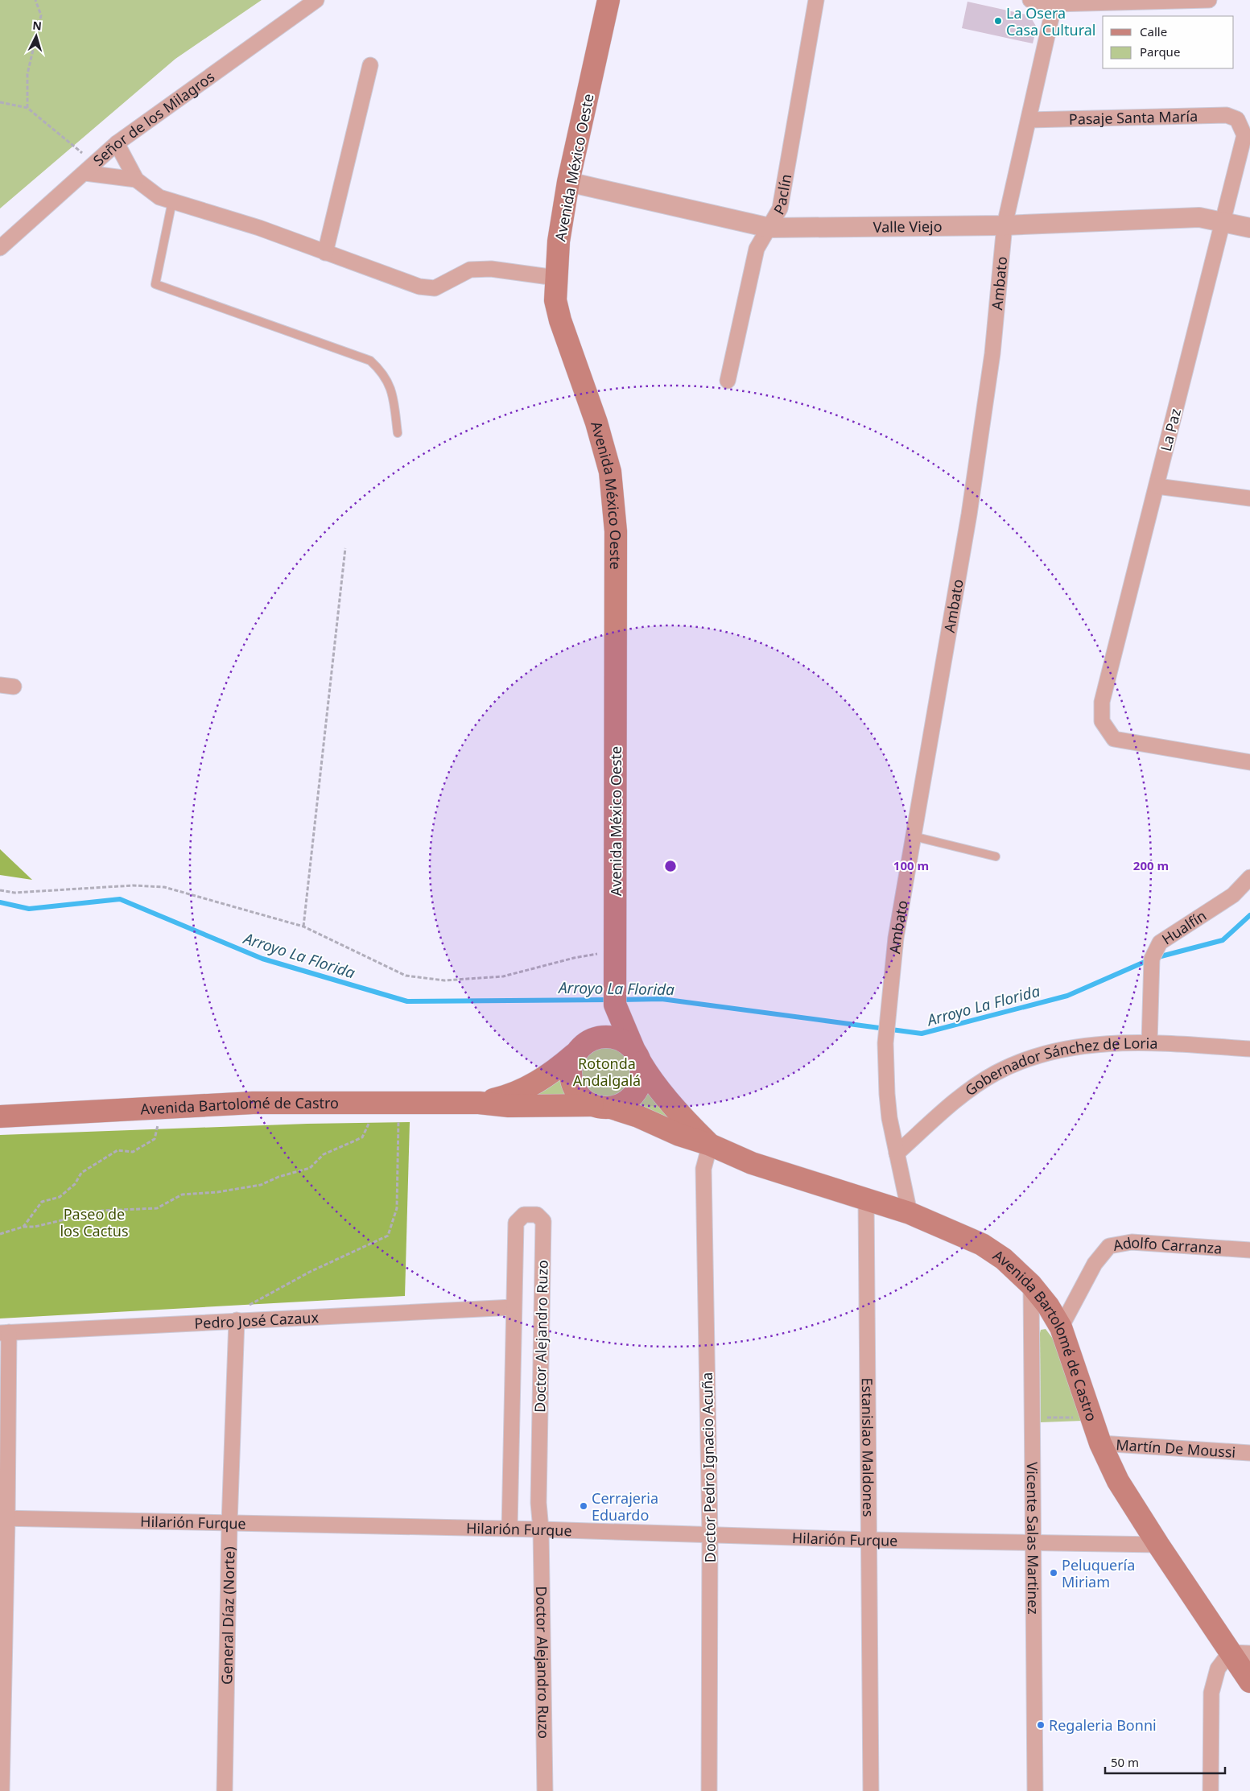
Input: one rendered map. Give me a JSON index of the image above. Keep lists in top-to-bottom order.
{
  "streets": {
    "main road": ["Avenida México Oeste", "Avenida Bartolomé de Castro"],
    "street": [
      "Pasaje Santa María",
      "Señor de los Milagros",
      "Paclín",
      "Valle Viejo",
      "Ambato",
      "La Paz",
      "Hualfín",
      "Gobernador Sánchez de Loria",
      "Adolfo Carranza",
      "Pedro José Cazaux",
      "Doctor Alejandro Ruzo",
      "Estanislao Maldones",
      "Martín De Moussi",
      "Doctor Pedro Ignacio Acuña",
      "Hilarión Furque",
      "Vicente Salas Martinez",
      "General Díaz (Norte)"
    ]
  },
  "crossings": [
    ["Pasaje Santa María", "Ambato"],
    ["Pasaje Santa María", "La Paz"],
    ["Avenida México Oeste", "Valle Viejo"],
    ["Avenida México Oeste", "Avenida Bartolomé de Castro"],
    ["Paclín", "Valle Viejo"],
    ["Valle Viejo", "Ambato"],
    ["Valle Viejo", "La Paz"],
    ["Ambato", "Gobernador Sánchez de Loria"],
    ["Ambato", "Avenida Bartolomé de Castro"],
    ["Hualfín", "Gobernador Sánchez de Loria"],
    ["Avenida Bartolomé de Castro", "Adolfo Carranza"],
    ["Avenida Bartolomé de Castro", "Estanislao Maldones"],
    ["Avenida Bartolomé de Castro", "Martín De Moussi"],
    ["Avenida Bartolomé de Castro", "Doctor Pedro Ignacio Acuña"],
    ["Avenida Bartolomé de Castro", "Hilarión Furque"],
    ["Avenida Bartolomé de Castro", "Vicente Salas Martinez"],
    ["Pedro José Cazaux", "Doctor Alejandro Ruzo"],
    ["Pedro José Cazaux", "General Díaz (Norte)"],
    ["Doctor Alejandro Ruzo", "Hilarión Furque"],
    ["Estanislao Maldones", "Hilarión Furque"],
    ["Doctor Pedro Ignacio Acuña", "Hilarión Furque"],
    ["Hilarión Furque", "Vicente Salas Martinez"],
    ["Hilarión Furque", "General Díaz (Norte)"]
  ],
  "water": ["Arroyo La Florida"],
  "parks": ["Rotonda Andalgalá", "Paseo de los Cactus"],
  "places": [
    "La Osera Casa Cultural",
    "Cerrajeria Eduardo",
    "Peluquería Miriam",
    "Regaleria Bonni"
  ],
  "legend": ["Calle", "Parque"],
  "scale_bar": "50 m",
  "north": "top",
  "rings": ["100 m", "200 m"]
}
